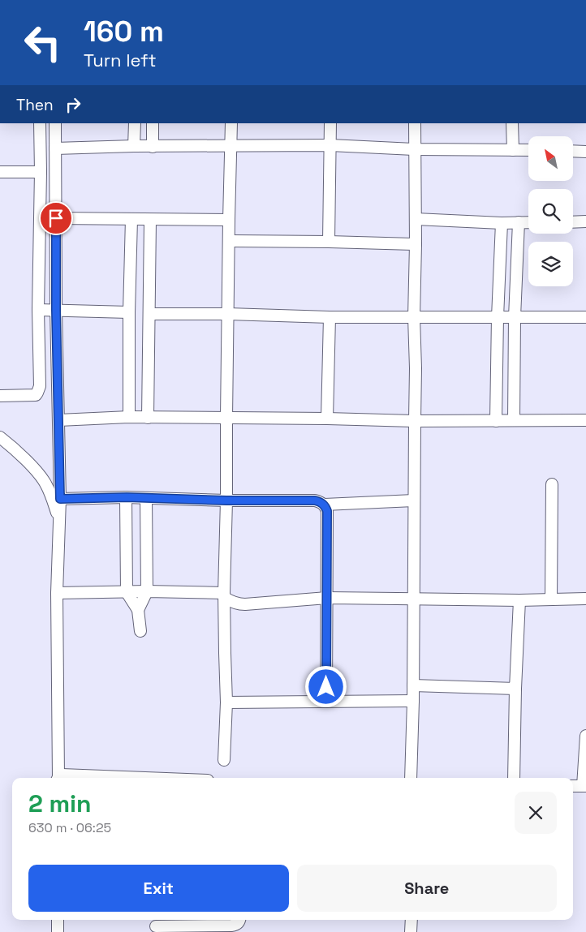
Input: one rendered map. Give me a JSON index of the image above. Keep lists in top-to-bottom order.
{
  "north": "top left",
  "page": {
    "turn": ["160 m", "Turn left"],
    "then": "Then",
    "heading": ["2 min", "630 m · 06:25"],
    "buttons": ["Exit", "Share"]
  }
}
